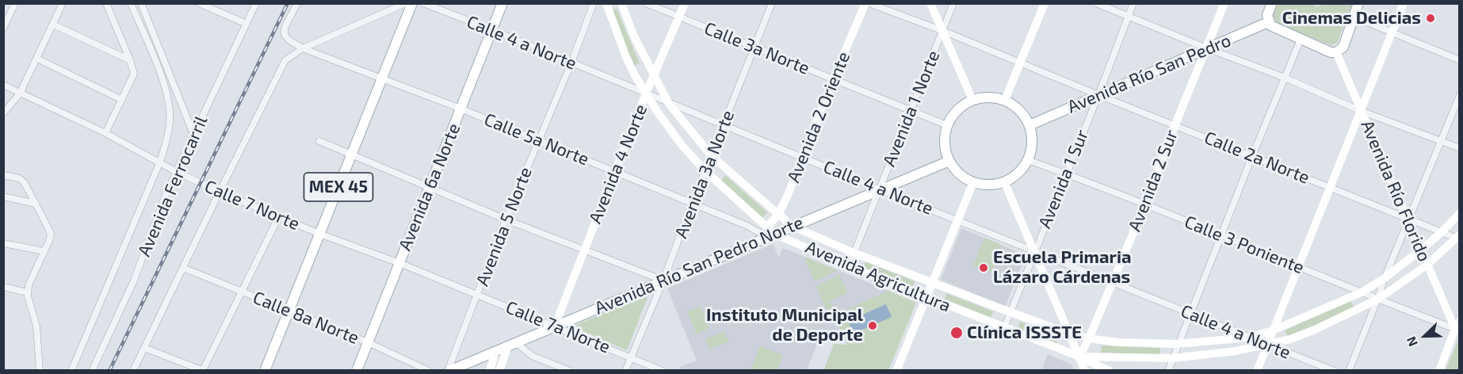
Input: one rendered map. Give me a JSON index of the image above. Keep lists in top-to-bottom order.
{
  "streets": {
    "main road": [
      "Avenida Río San Pedro",
      "Avenida 2 Oriente",
      "Avenida 4 Norte",
      "Avenida 2 Sur",
      "MEX 45",
      "Avenida 6a Norte",
      "Avenida Río Florido",
      "Avenida Río San Pedro Norte",
      "Avenida Agricultura"
    ],
    "street": [
      "Calle 4 a Norte",
      "Calle 3a Norte",
      "Avenida 1 Norte",
      "Calle 5a Norte",
      "Calle 2a Norte",
      "Avenida 3a Norte",
      "Avenida 1 Sur",
      "Avenida Ferrocarril",
      "Calle 7 Norte",
      "Avenida 5 Norte",
      "Calle 3 Poniente",
      "Calle 8a Norte",
      "Calle 7a Norte"
    ]
  },
  "crossings": [
    ["Calle 4 a Norte", "Avenida 1 Norte"],
    ["Calle 4 a Norte", "Avenida 2 Oriente"],
    ["Calle 4 a Norte", "Avenida 4 Norte"],
    ["Calle 4 a Norte", "Avenida 3a Norte"],
    ["Calle 4 a Norte", "Avenida 1 Sur"],
    ["Calle 4 a Norte", "Avenida 2 Sur"],
    ["Calle 4 a Norte", "Avenida 6a Norte"],
    ["Calle 4 a Norte", "Avenida 5 Norte"],
    ["Calle 4 a Norte", "Avenida Río San Pedro Norte"],
    ["Calle 4 a Norte", "Avenida Agricultura"],
    ["Calle 3a Norte", "Avenida Río San Pedro"],
    ["Calle 3a Norte", "Avenida 1 Norte"],
    ["Calle 3a Norte", "Avenida 2 Oriente"],
    ["Calle 3a Norte", "Avenida 4 Norte"],
    ["Calle 3a Norte", "Avenida 3a Norte"],
    ["Calle 3a Norte", "Calle 3 Poniente"],
    ["Calle 3a Norte", "Avenida Río San Pedro Norte"],
    ["Avenida Río San Pedro", "Calle 2a Norte"],
    ["Avenida Río San Pedro", "Avenida 1 Sur"],
    ["Avenida Río San Pedro", "Avenida 2 Sur"],
    ["Avenida Río San Pedro", "Calle 3 Poniente"],
    ["Avenida Río San Pedro", "Avenida Río San Pedro Norte"],
    ["Avenida 1 Norte", "Calle 2a Norte"],
    ["Avenida 1 Norte", "Avenida Río San Pedro Norte"],
    ["Avenida 1 Norte", "Avenida Agricultura"],
    ["Avenida 2 Oriente", "Calle 5a Norte"],
    ["Avenida 2 Oriente", "Avenida Río San Pedro Norte"],
    ["Avenida 2 Oriente", "Avenida Agricultura"],
    ["Calle 5a Norte", "Avenida 4 Norte"],
    ["Calle 5a Norte", "Avenida 3a Norte"],
    ["Calle 5a Norte", "MEX 45"],
    ["Calle 5a Norte", "Avenida 6a Norte"],
    ["Calle 5a Norte", "Avenida 5 Norte"],
    ["Calle 5a Norte", "Avenida Río San Pedro Norte"],
    ["Calle 5a Norte", "Avenida Agricultura"],
    ["Calle 2a Norte", "Avenida 1 Sur"],
    ["Calle 2a Norte", "Avenida 2 Sur"],
    ["Calle 2a Norte", "Avenida Río Florido"],
    ["Calle 2a Norte", "Avenida Agricultura"],
    ["Avenida 4 Norte", "Avenida Río San Pedro Norte"],
    ["Avenida 4 Norte", "Avenida Agricultura"],
    ["Avenida 4 Norte", "Calle 7a Norte"],
    ["Avenida 3a Norte", "Avenida Río San Pedro Norte"],
    ["Avenida 3a Norte", "Avenida Agricultura"],
    ["Avenida 3a Norte", "Calle 7a Norte"],
    ["Avenida 1 Sur", "Calle 3 Poniente"],
    ["Avenida 1 Sur", "Avenida Agricultura"],
    ["Avenida 2 Sur", "Calle 3 Poniente"],
    ["Avenida 2 Sur", "Avenida Agricultura"],
    ["Avenida Ferrocarril", "Calle 7 Norte"],
    ["MEX 45", "Calle 7 Norte"],
    ["MEX 45", "Calle 8a Norte"],
    ["MEX 45", "Calle 7a Norte"],
    ["Avenida 6a Norte", "Calle 8a Norte"],
    ["Avenida 6a Norte", "Calle 7a Norte"],
    ["Avenida Río Florido", "Calle 3 Poniente"],
    ["Avenida Río Florido", "Avenida Agricultura"],
    ["Calle 7 Norte", "Calle 7a Norte"],
    ["Avenida 5 Norte", "Avenida Río San Pedro Norte"],
    ["Avenida 5 Norte", "Calle 7a Norte"],
    ["Calle 3 Poniente", "Avenida Río San Pedro Norte"],
    ["Calle 3 Poniente", "Avenida Agricultura"],
    ["Avenida Río San Pedro Norte", "Avenida Agricultura"],
    ["Avenida Río San Pedro Norte", "Calle 7a Norte"]
  ],
  "places": [
    "Cinemas Delicias",
    "Escuela Primaria Lázaro Cárdenas",
    "Instituto Municipal de Deporte",
    "Clínica ISSSTE"
  ],
  "north": "bottom left"
}
